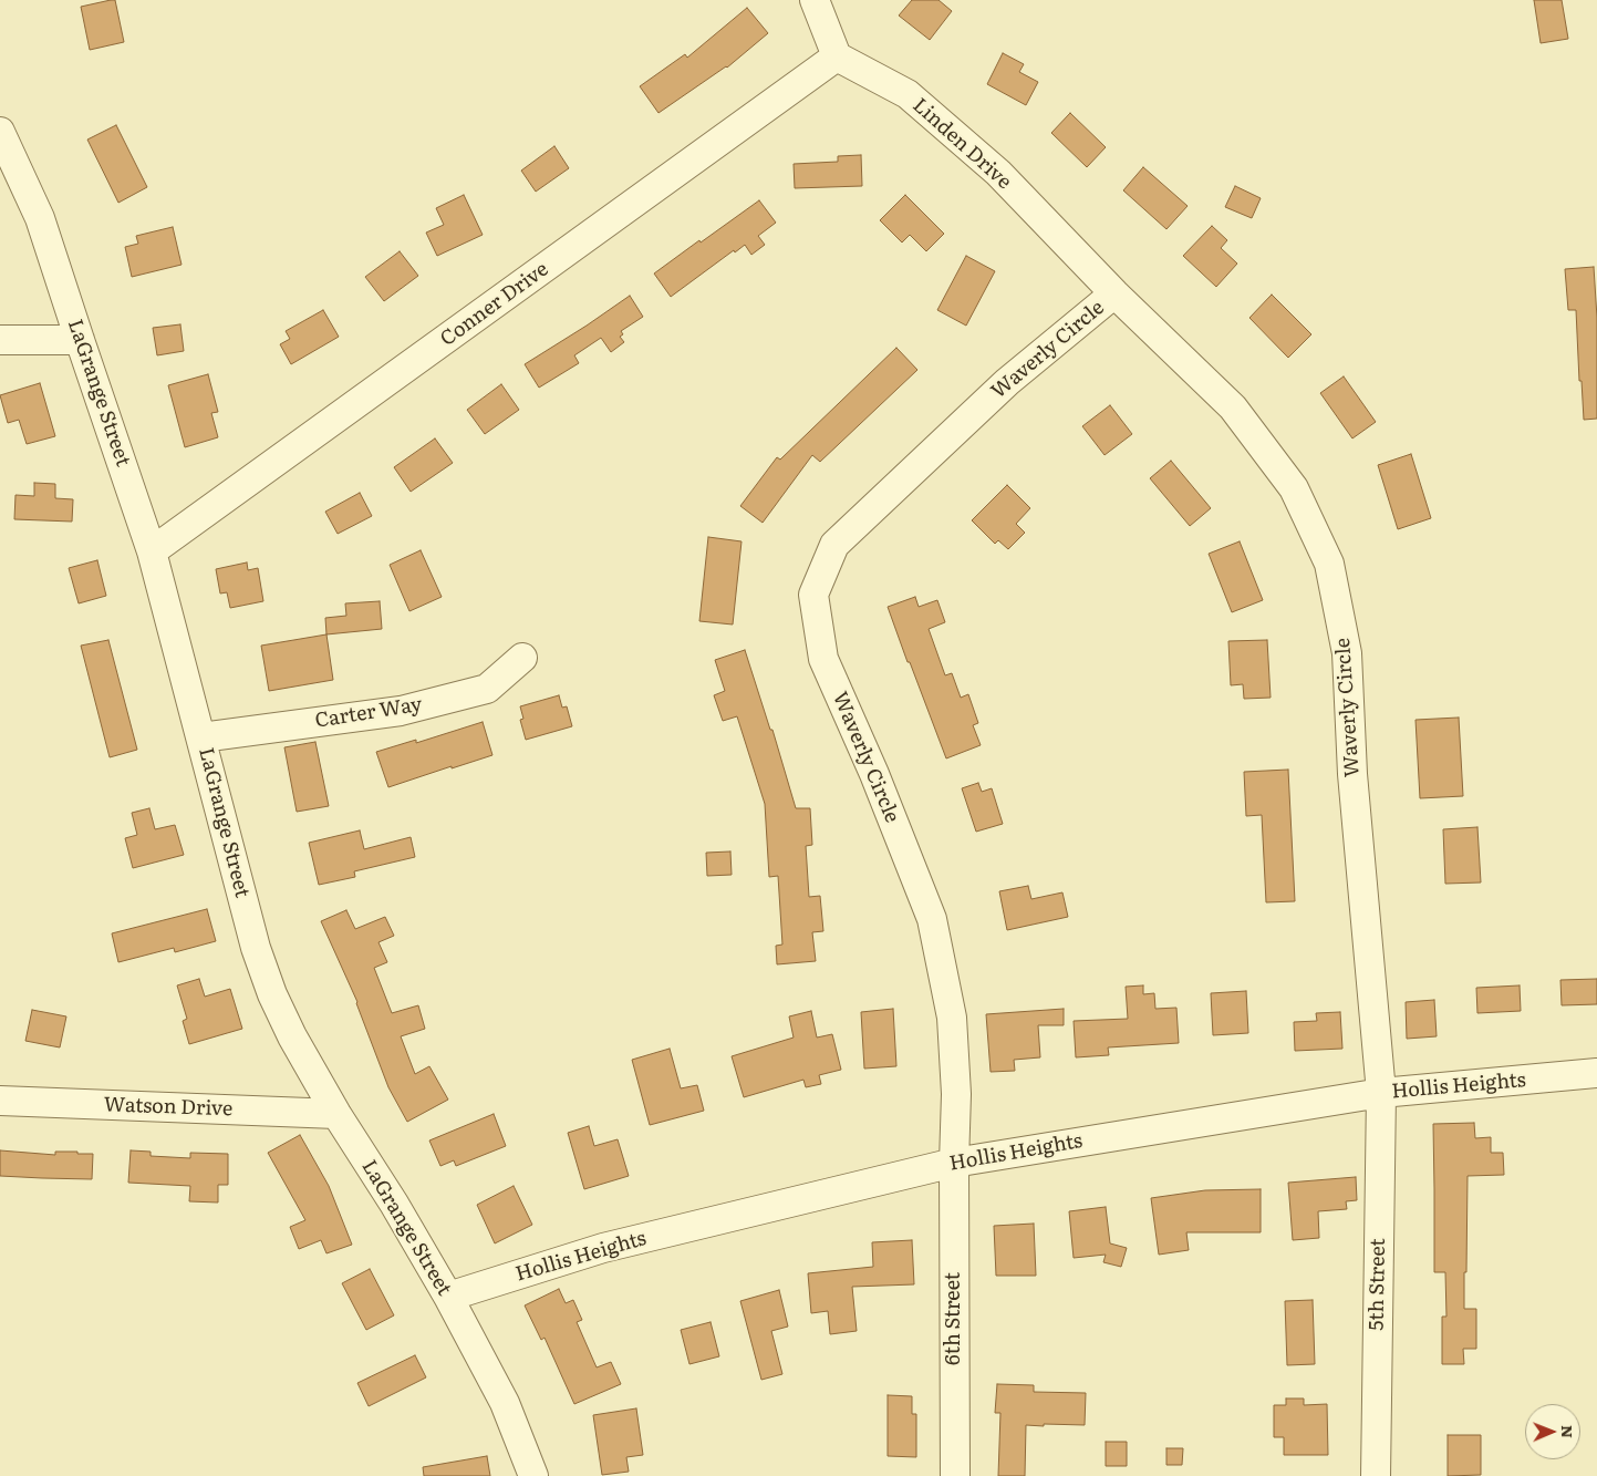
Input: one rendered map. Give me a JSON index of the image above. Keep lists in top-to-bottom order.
{
  "streets": {
    "street": [
      "Linden Drive",
      "Conner Drive",
      "Waverly Circle",
      "LaGrange Street",
      "Carter Way",
      "Hollis Heights",
      "Watson Drive",
      "5th Street",
      "6th Street"
    ]
  },
  "crossings": [
    ["Linden Drive", "Conner Drive"],
    ["Linden Drive", "Waverly Circle"],
    ["Conner Drive", "LaGrange Street"],
    ["Waverly Circle", "Hollis Heights"],
    ["Waverly Circle", "5th Street"],
    ["Waverly Circle", "6th Street"],
    ["LaGrange Street", "Carter Way"],
    ["LaGrange Street", "Hollis Heights"],
    ["LaGrange Street", "Watson Drive"],
    ["Hollis Heights", "5th Street"],
    ["Hollis Heights", "6th Street"]
  ],
  "north": "right"
}
